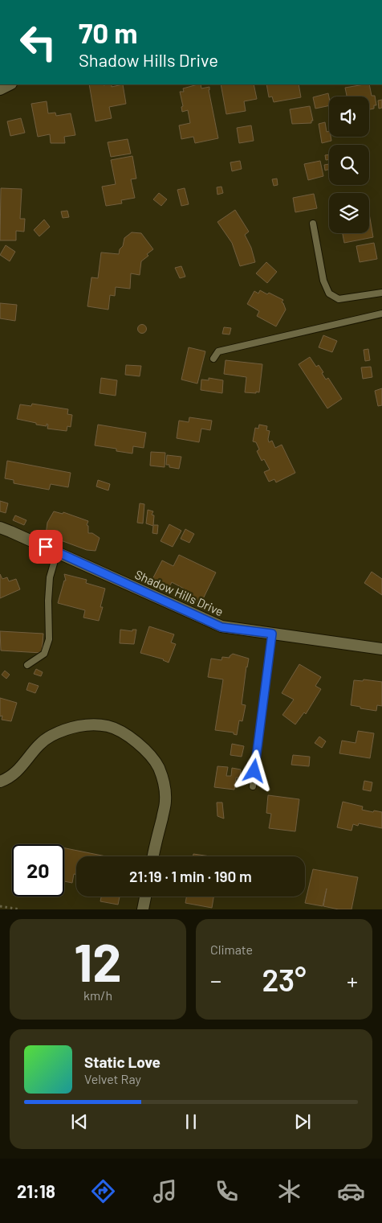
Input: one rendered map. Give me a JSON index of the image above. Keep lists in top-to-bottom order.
{
  "streets": {
    "street": ["Shadow Hills Drive"]
  },
  "page": {
    "turn": ["70 m", "Shadow Hills Drive"],
    "limit": "20",
    "trip": "21:19 · 1 min · 190 m",
    "tile": [
      ["12", "km/h"],
      "Climate"
    ],
    "heat": ["−", "23°", "+"],
    "song": ["Static Love", "Velvet Ray"],
    "tabs": "21:18"
  }
}
